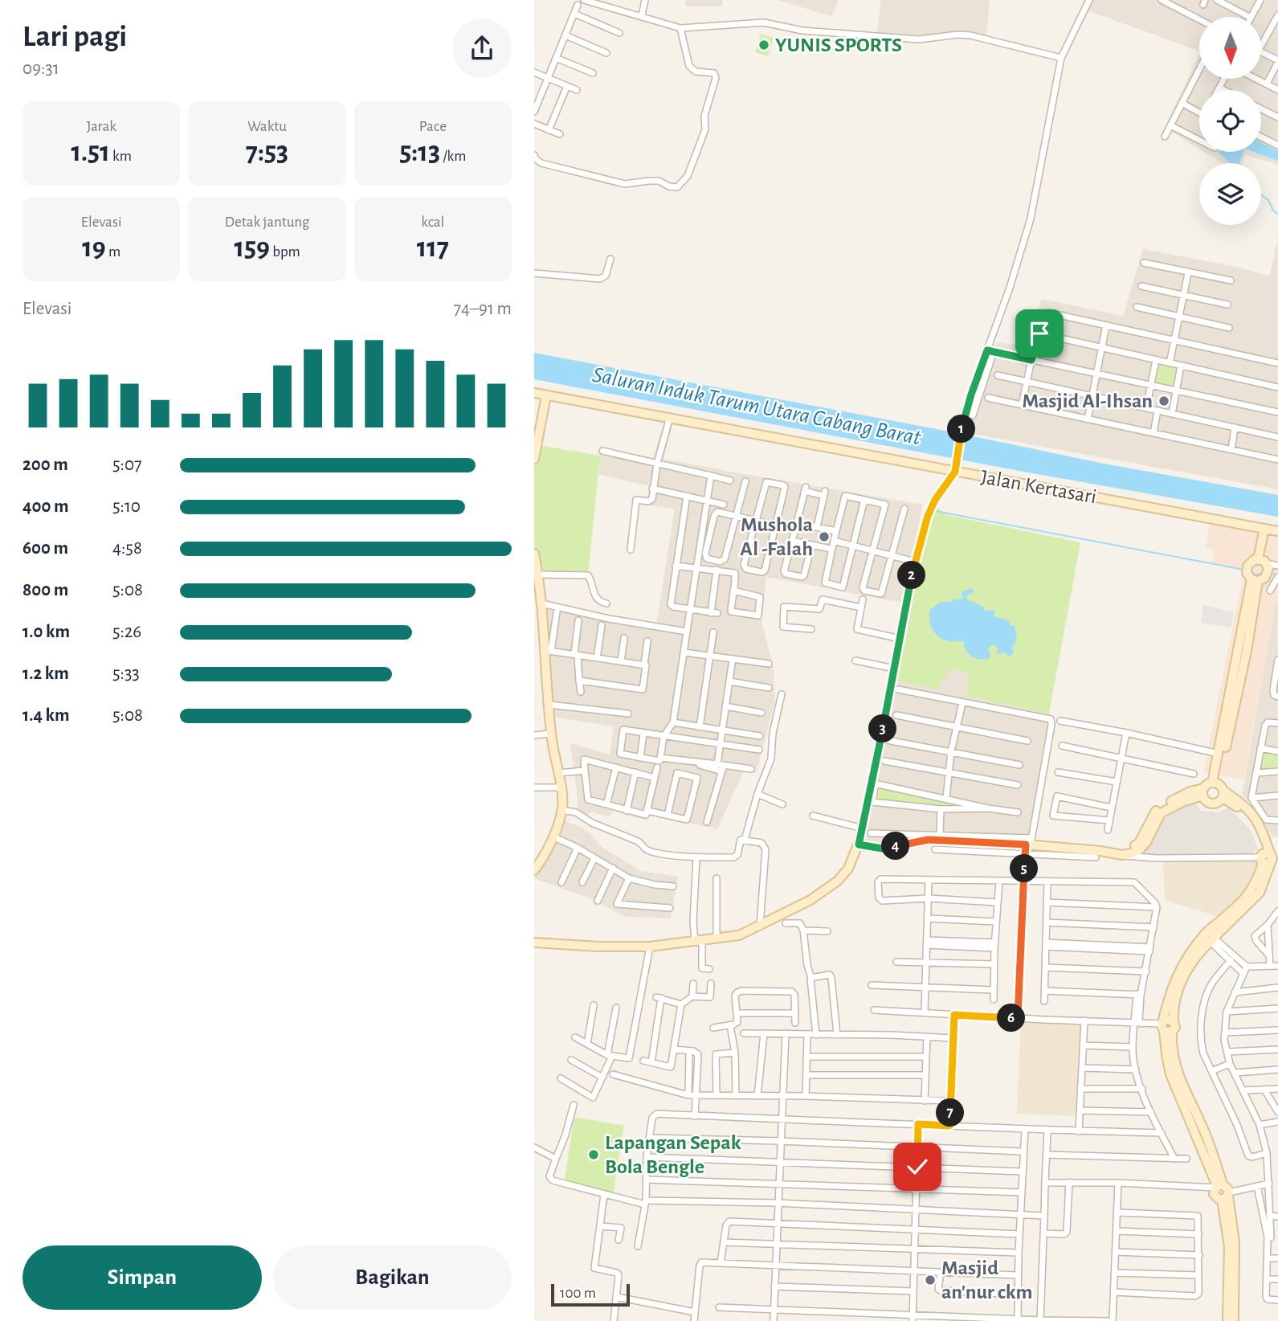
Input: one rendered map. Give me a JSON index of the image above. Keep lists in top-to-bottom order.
{
  "streets": {
    "street": ["Jalan Kertasari"]
  },
  "water": ["Saluran Induk Tarum Utara Cabang Barat"],
  "places": [
    "YUNIS SPORTS",
    "Masjid Al-Ihsan",
    "Mushola Al -Falah",
    "Lapangan Sepak Bola Bengle",
    "Masjid an'nur ckm"
  ],
  "scale_bar": "100 m",
  "north": "bottom",
  "page": {
    "heading": ["Lari pagi", "09:31"],
    "stats": [
      ["Jarak", "1.51 km"],
      ["Waktu", "7:53"],
      ["Pace", "5:13 /km"],
      ["Elevasi", "19 m"],
      ["Detak jantung", "159 bpm"],
      ["kcal", "117"]
    ],
    "chart": ["Elevasi", "74–91 m"],
    "pins": [
      "1",
      "2",
      "3",
      "4",
      "5",
      "6",
      "7"
    ],
    "list": [
      {
        "name": "200 m",
        "note": "5:07"
      },
      {
        "name": "400 m",
        "note": "5:10"
      },
      {
        "name": "600 m",
        "note": "4:58"
      },
      {
        "name": "800 m",
        "note": "5:08"
      },
      {
        "name": "1.0 km",
        "note": "5:26"
      },
      {
        "name": "1.2 km",
        "note": "5:33"
      },
      {
        "name": "1.4 km",
        "note": "5:08"
      }
    ],
    "buttons": ["Simpan", "Bagikan"],
    "scale": "100 m"
  }
}
